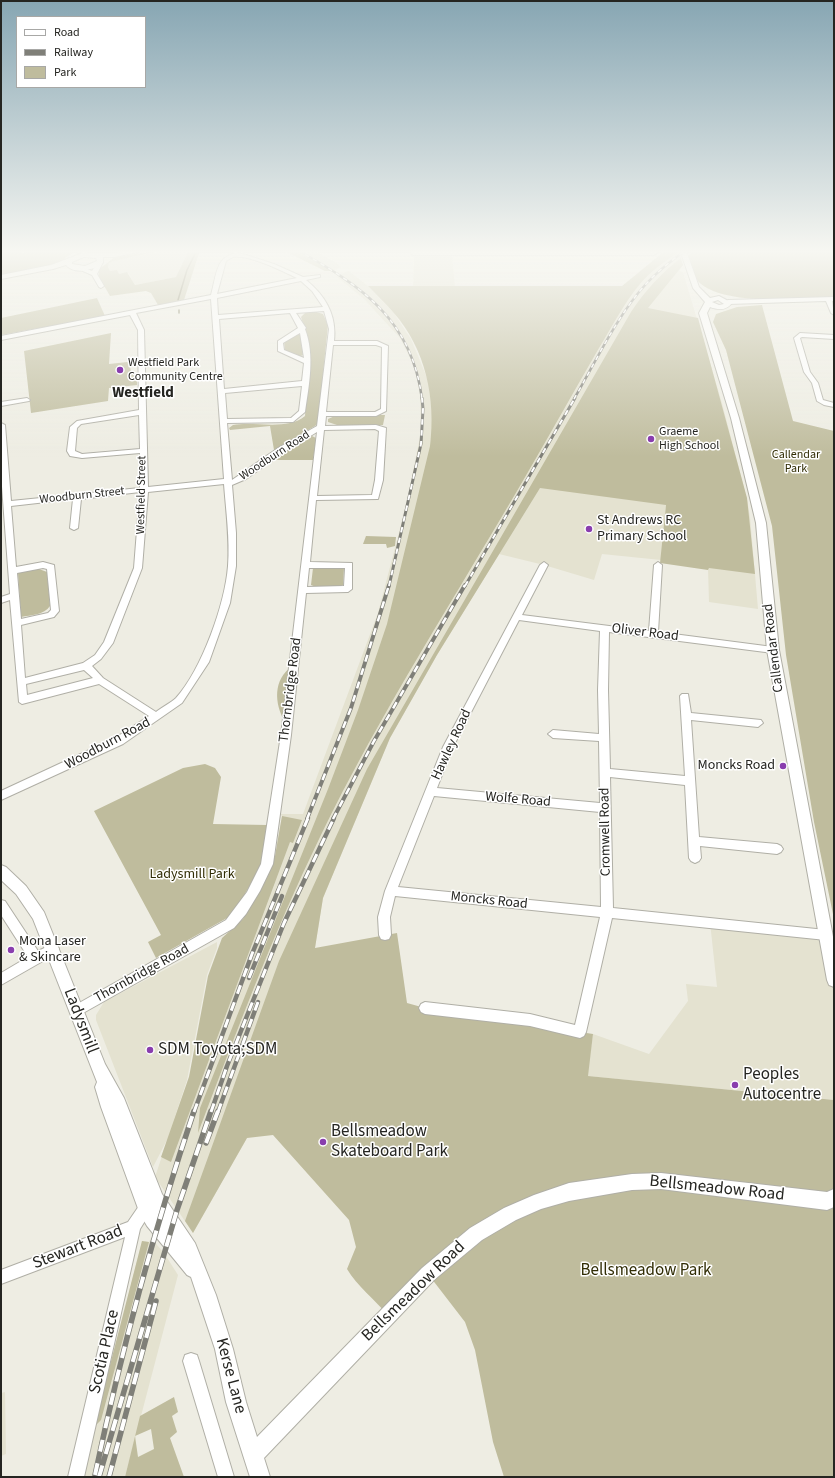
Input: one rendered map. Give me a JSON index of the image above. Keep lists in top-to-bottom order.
{
  "streets": {
    "main road": [
      "Callendar Road",
      "Ladysmill",
      "Bellsmeadow Road",
      "Kerse Lane"
    ],
    "street": [
      "Woodburn Road",
      "Westfield Street",
      "Woodburn Street",
      "Oliver Road",
      "Thornbridge Road",
      "Hawley Road",
      "Wolfe Road",
      "Cromwell Road",
      "Moncks Road",
      "Stewart Road",
      "Scotia Place"
    ]
  },
  "crossings": [
    ["Woodburn Road", "Woodburn Street"],
    ["Woodburn Road", "Thornbridge Road"],
    ["Westfield Street", "Woodburn Street"],
    ["Oliver Road", "Callendar Road"],
    ["Oliver Road", "Hawley Road"],
    ["Oliver Road", "Cromwell Road"],
    ["Callendar Road", "Moncks Road"],
    ["Thornbridge Road", "Ladysmill"],
    ["Hawley Road", "Wolfe Road"],
    ["Hawley Road", "Moncks Road"],
    ["Wolfe Road", "Cromwell Road"],
    ["Cromwell Road", "Moncks Road"],
    ["Ladysmill", "Stewart Road"],
    ["Ladysmill", "Kerse Lane"],
    ["Bellsmeadow Road", "Kerse Lane"],
    ["Stewart Road", "Scotia Place"],
    ["Stewart Road", "Kerse Lane"]
  ],
  "districts": ["Westfield"],
  "parks": ["Callendar Park", "Ladysmill Park", "Bellsmeadow Park"],
  "places": [
    "Westfield Park Community Centre",
    "Graeme High School",
    "St Andrews RC Primary School",
    "Moncks Road",
    "Mona Laser & Skincare",
    "SDM Toyota;SDM",
    "Peoples Autocentre",
    "Bellsmeadow Skateboard Park"
  ],
  "legend": ["Road", "Railway", "Park"]
}
